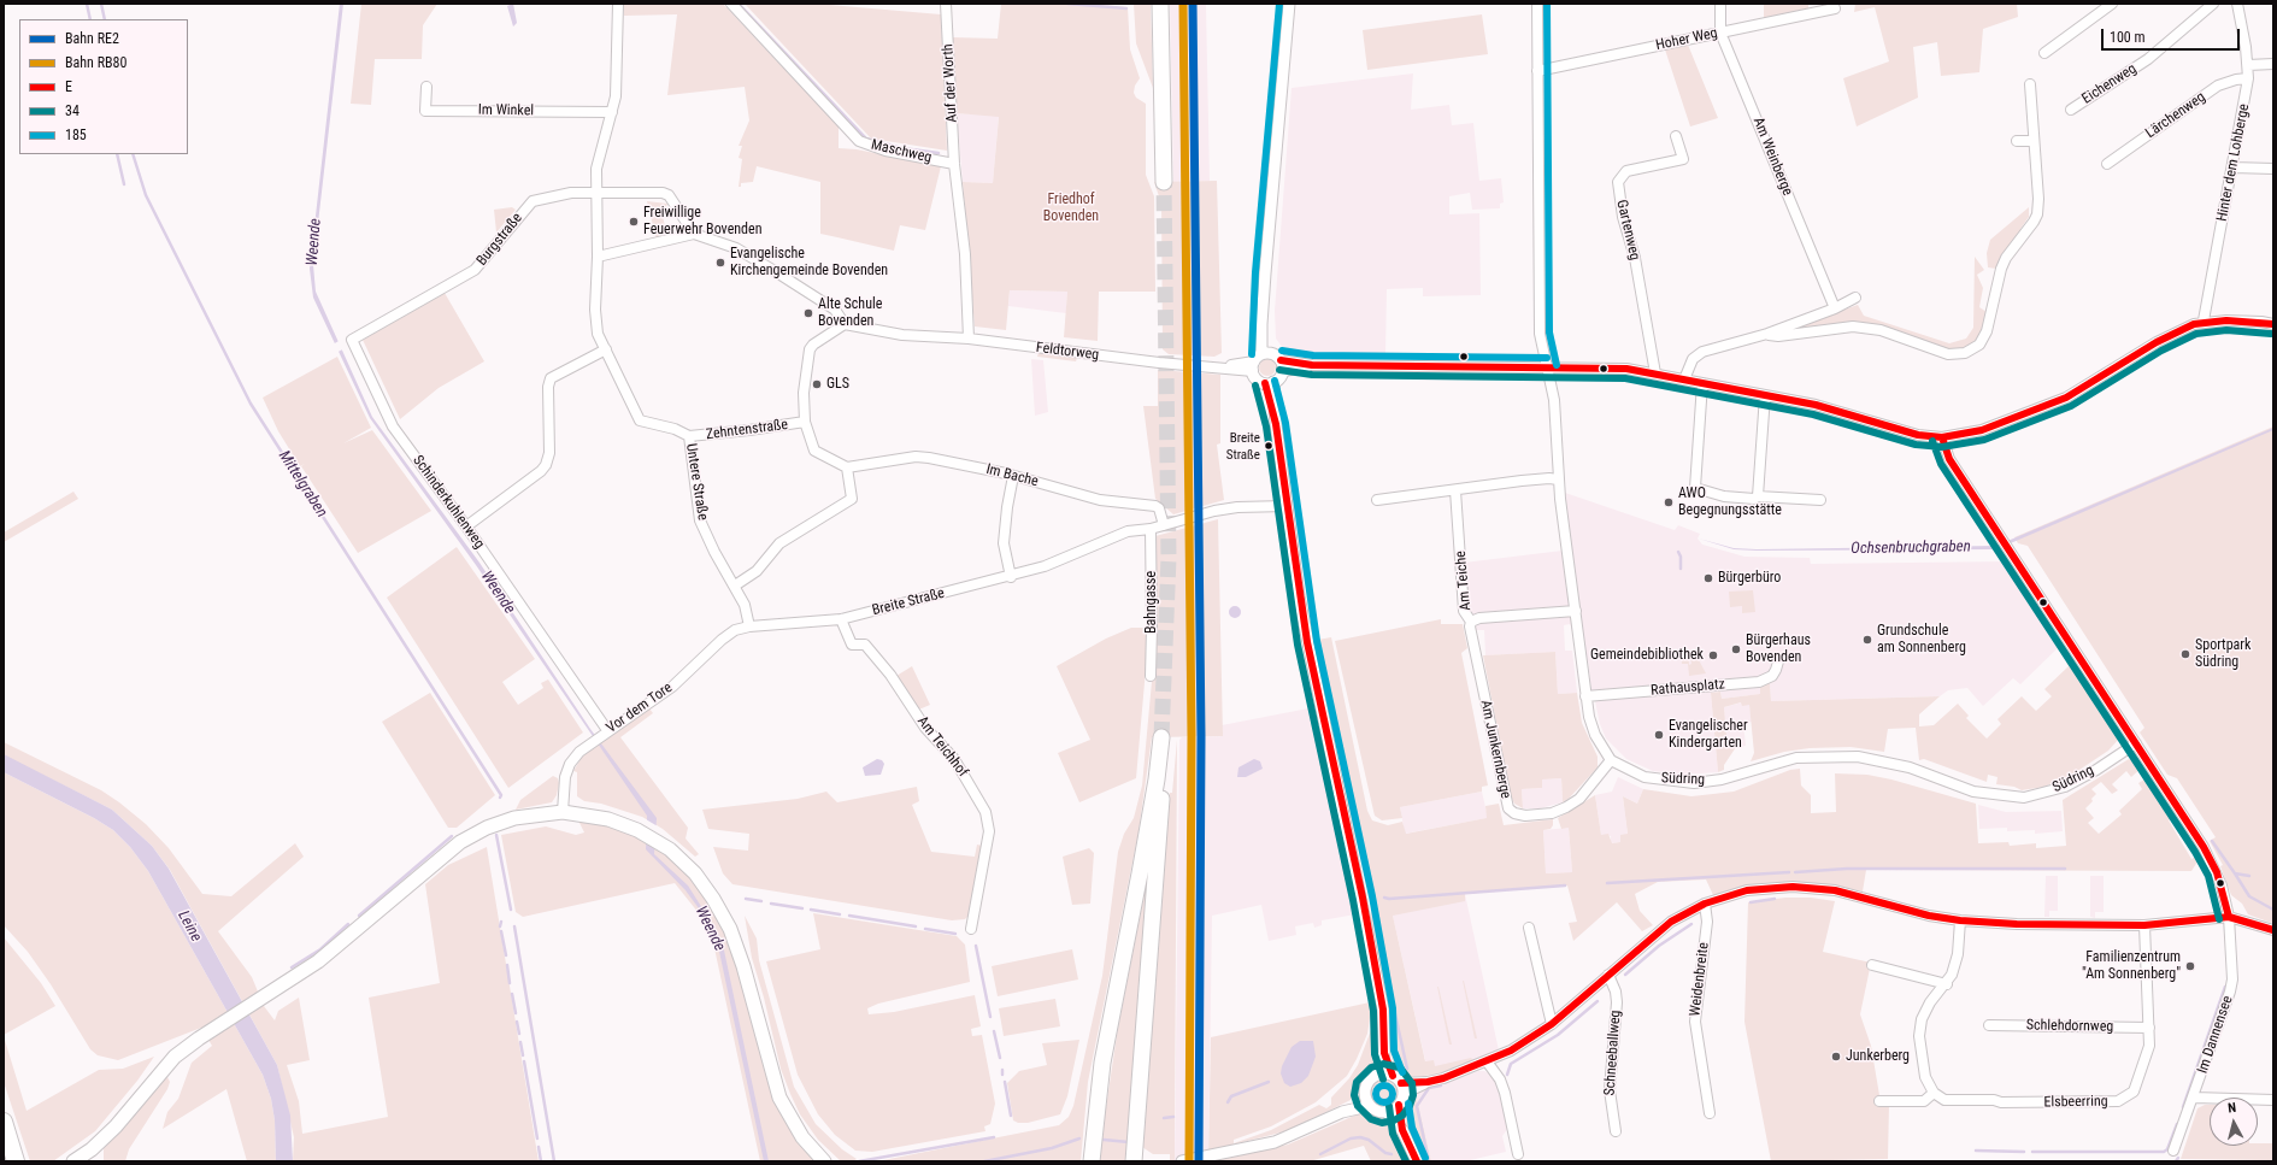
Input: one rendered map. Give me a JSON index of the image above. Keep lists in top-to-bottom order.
{
  "streets": {
    "street": [
      "Hoher Weg",
      "Auf der Worth",
      "Eichenweg",
      "Im Winkel",
      "Lärchenweg",
      "Maschweg",
      "Am Weinberge",
      "Hinter dem Lohberge",
      "Gartenweg",
      "Burgstraße",
      "Feldtorweg",
      "Zehntenstraße",
      "Im Bache",
      "Untere Straße",
      "Schinderkuhlenweg",
      "Am Teiche",
      "Breite Straße",
      "Bahngasse",
      "Rathausplatz",
      "Vor dem Tore",
      "Am Teichhof",
      "Am Junkernberge",
      "Südring",
      "Weidenbreite",
      "Schlehdornweg",
      "Im Dannensee",
      "Schneeballweg",
      "Elsbeerring"
    ]
  },
  "crossings": [
    ["Hoher Weg", "Am Weinberge"],
    ["Auf der Worth", "Maschweg"],
    ["Lärchenweg", "Hinter dem Lohberge"],
    ["Burgstraße", "Untere Straße"],
    ["Burgstraße", "Schinderkuhlenweg"],
    ["Feldtorweg", "Zehntenstraße"],
    ["Zehntenstraße", "Im Bache"],
    ["Zehntenstraße", "Untere Straße"],
    ["Im Bache", "Breite Straße"],
    ["Untere Straße", "Breite Straße"],
    ["Untere Straße", "Vor dem Tore"],
    ["Schinderkuhlenweg", "Vor dem Tore"],
    ["Am Teiche", "Am Junkernberge"],
    ["Breite Straße", "Bahngasse"],
    ["Breite Straße", "Vor dem Tore"],
    ["Breite Straße", "Am Teichhof"],
    ["Am Junkernberge", "Südring"],
    ["Schlehdornweg", "Elsbeerring"]
  ],
  "water": [
    "Weende",
    "Mittelgraben",
    "Ochsenbruchgraben",
    "Leine"
  ],
  "parks": ["Friedhof Bovenden"],
  "places": [
    "Freiwillige Feuerwehr Bovenden",
    "Evangelische Kirchengemeinde Bovenden",
    "Alte Schule Bovenden",
    "GLS",
    "Breite Straße",
    "AWO Begegnungsstätte",
    "Bürgerbüro",
    "Grundschule am Sonnenberg",
    "Bürgerhaus Bovenden",
    "Sportpark Südring",
    "Gemeindebibliothek",
    "Evangelischer Kindergarten",
    "Familienzentrum \"Am Sonnenberg\"",
    "Junkerberg"
  ],
  "lines": [
    "rail line RE2",
    "rail line RB80",
    "transit line 185",
    "transit line E",
    "transit line 34"
  ],
  "legend": [
    "Bahn RE2",
    "Bahn RB80",
    "E",
    "34",
    "185"
  ],
  "scale_bar": "100 m",
  "north": "top"
}
